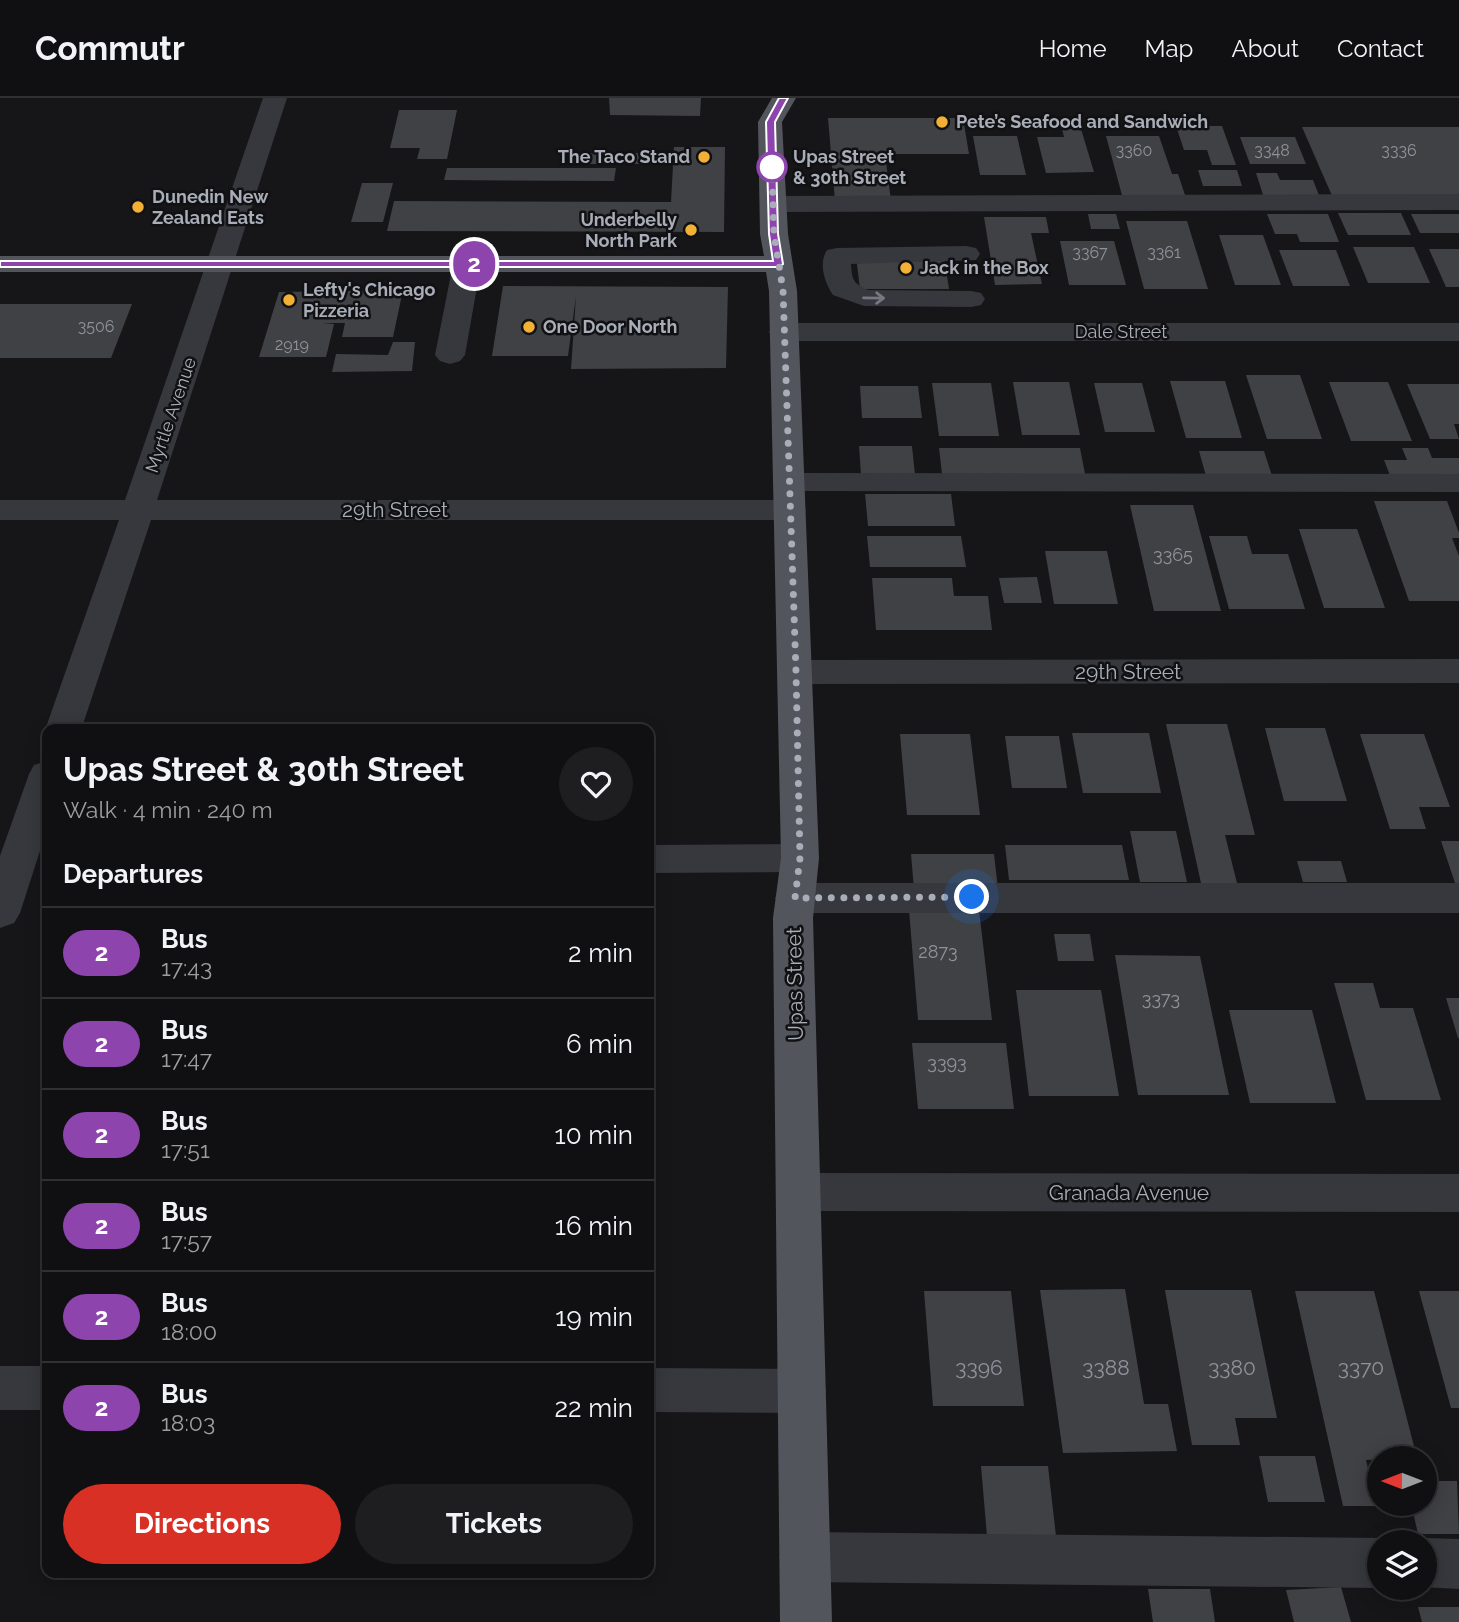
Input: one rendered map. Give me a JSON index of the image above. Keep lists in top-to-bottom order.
{
  "streets": {
    "main road": ["Upas Street"],
    "street": [
      "Dale Street",
      "Myrtle Avenue",
      "29th Street",
      "Granada Avenue"
    ]
  },
  "crossings": [
    ["Dale Street", "Upas Street"],
    ["Myrtle Avenue", "29th Street"],
    ["29th Street", "Upas Street"],
    ["Upas Street", "Granada Avenue"]
  ],
  "places": [
    "Pete’s Seafood and Sandwich",
    "The Taco Stand",
    "Upas Street & 30th Street",
    "Dunedin New Zealand Eats",
    "Underbelly North Park",
    "Jack in the Box",
    "Lefty's Chicago Pizzeria",
    "One Door North"
  ],
  "lines": ["bus line 2"],
  "house_numbers": [
    "3360",
    "3348",
    "3336",
    "3367",
    "3361",
    "3506",
    "2919",
    "3365",
    "2873",
    "3373",
    "3393",
    "3396",
    "3388",
    "3380",
    "3370"
  ],
  "north": "left",
  "page": {
    "header": "Commutr",
    "nav": [
      "Home",
      "Map",
      "About",
      "Contact"
    ],
    "on_map": "2",
    "heading": [
      ["Upas Street & 30th Street", "Walk · 4 min · 240 m"],
      "Departures"
    ],
    "list": [
      {
        "mark": "2",
        "name": "Bus",
        "note": "17:43",
        "value": "2 min"
      },
      {
        "mark": "2",
        "name": "Bus",
        "note": "17:47",
        "value": "6 min"
      },
      {
        "mark": "2",
        "name": "Bus",
        "note": "17:51",
        "value": "10 min"
      },
      {
        "mark": "2",
        "name": "Bus",
        "note": "17:57",
        "value": "16 min"
      },
      {
        "mark": "2",
        "name": "Bus",
        "note": "18:00",
        "value": "19 min"
      },
      {
        "mark": "2",
        "name": "Bus",
        "note": "18:03",
        "value": "22 min"
      }
    ],
    "buttons": ["Directions", "Tickets"]
  }
}
